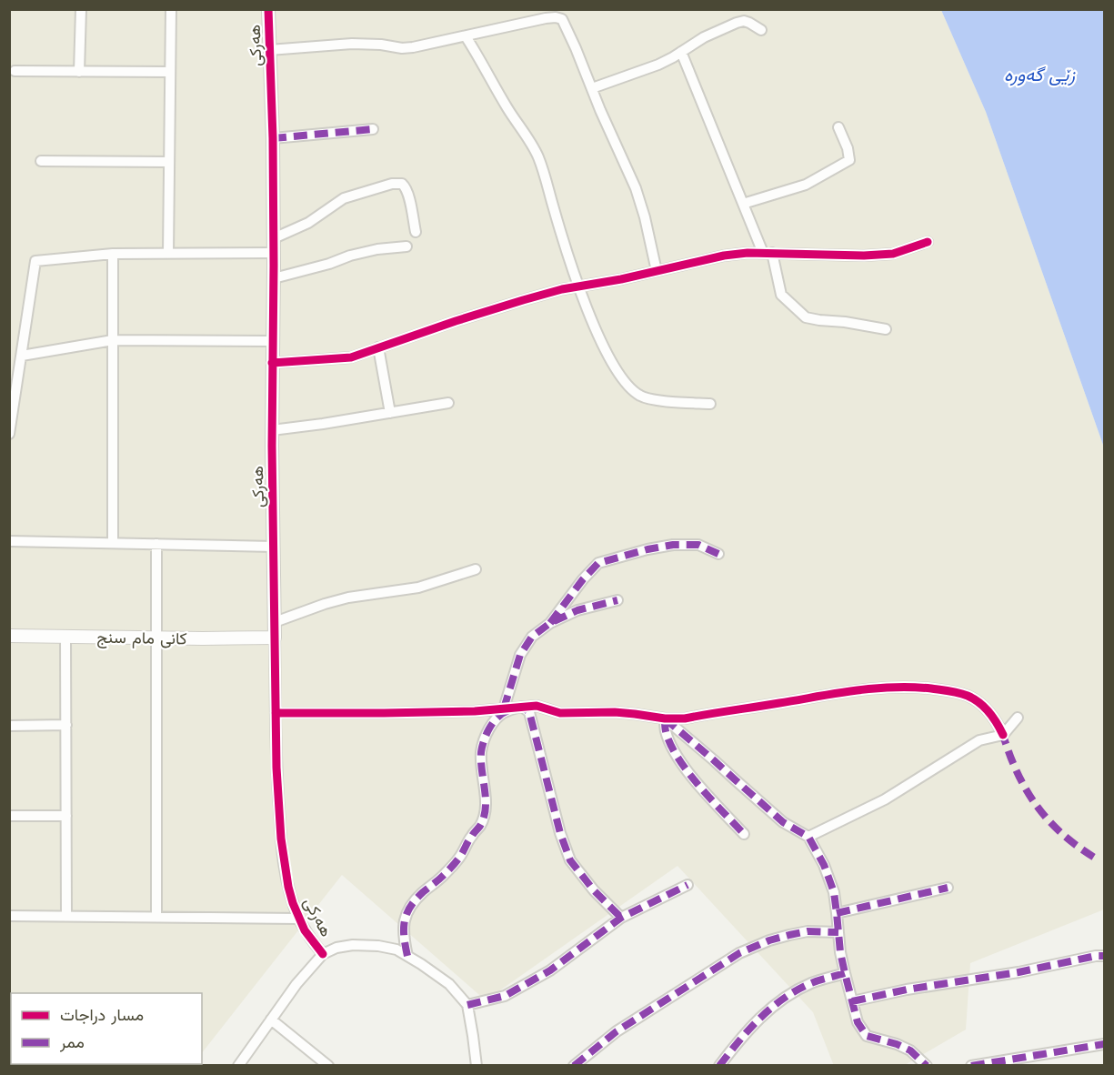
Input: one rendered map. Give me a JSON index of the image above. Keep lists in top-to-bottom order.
{
  "streets": {
    "street": ["هەرکی", "کانی مام سنج"]
  },
  "crossings": [
    ["هەرکی", "کانی مام سنج"]
  ],
  "water": ["زێی گەورە"],
  "legend": ["مسار دراجات", "ممر"]
}
